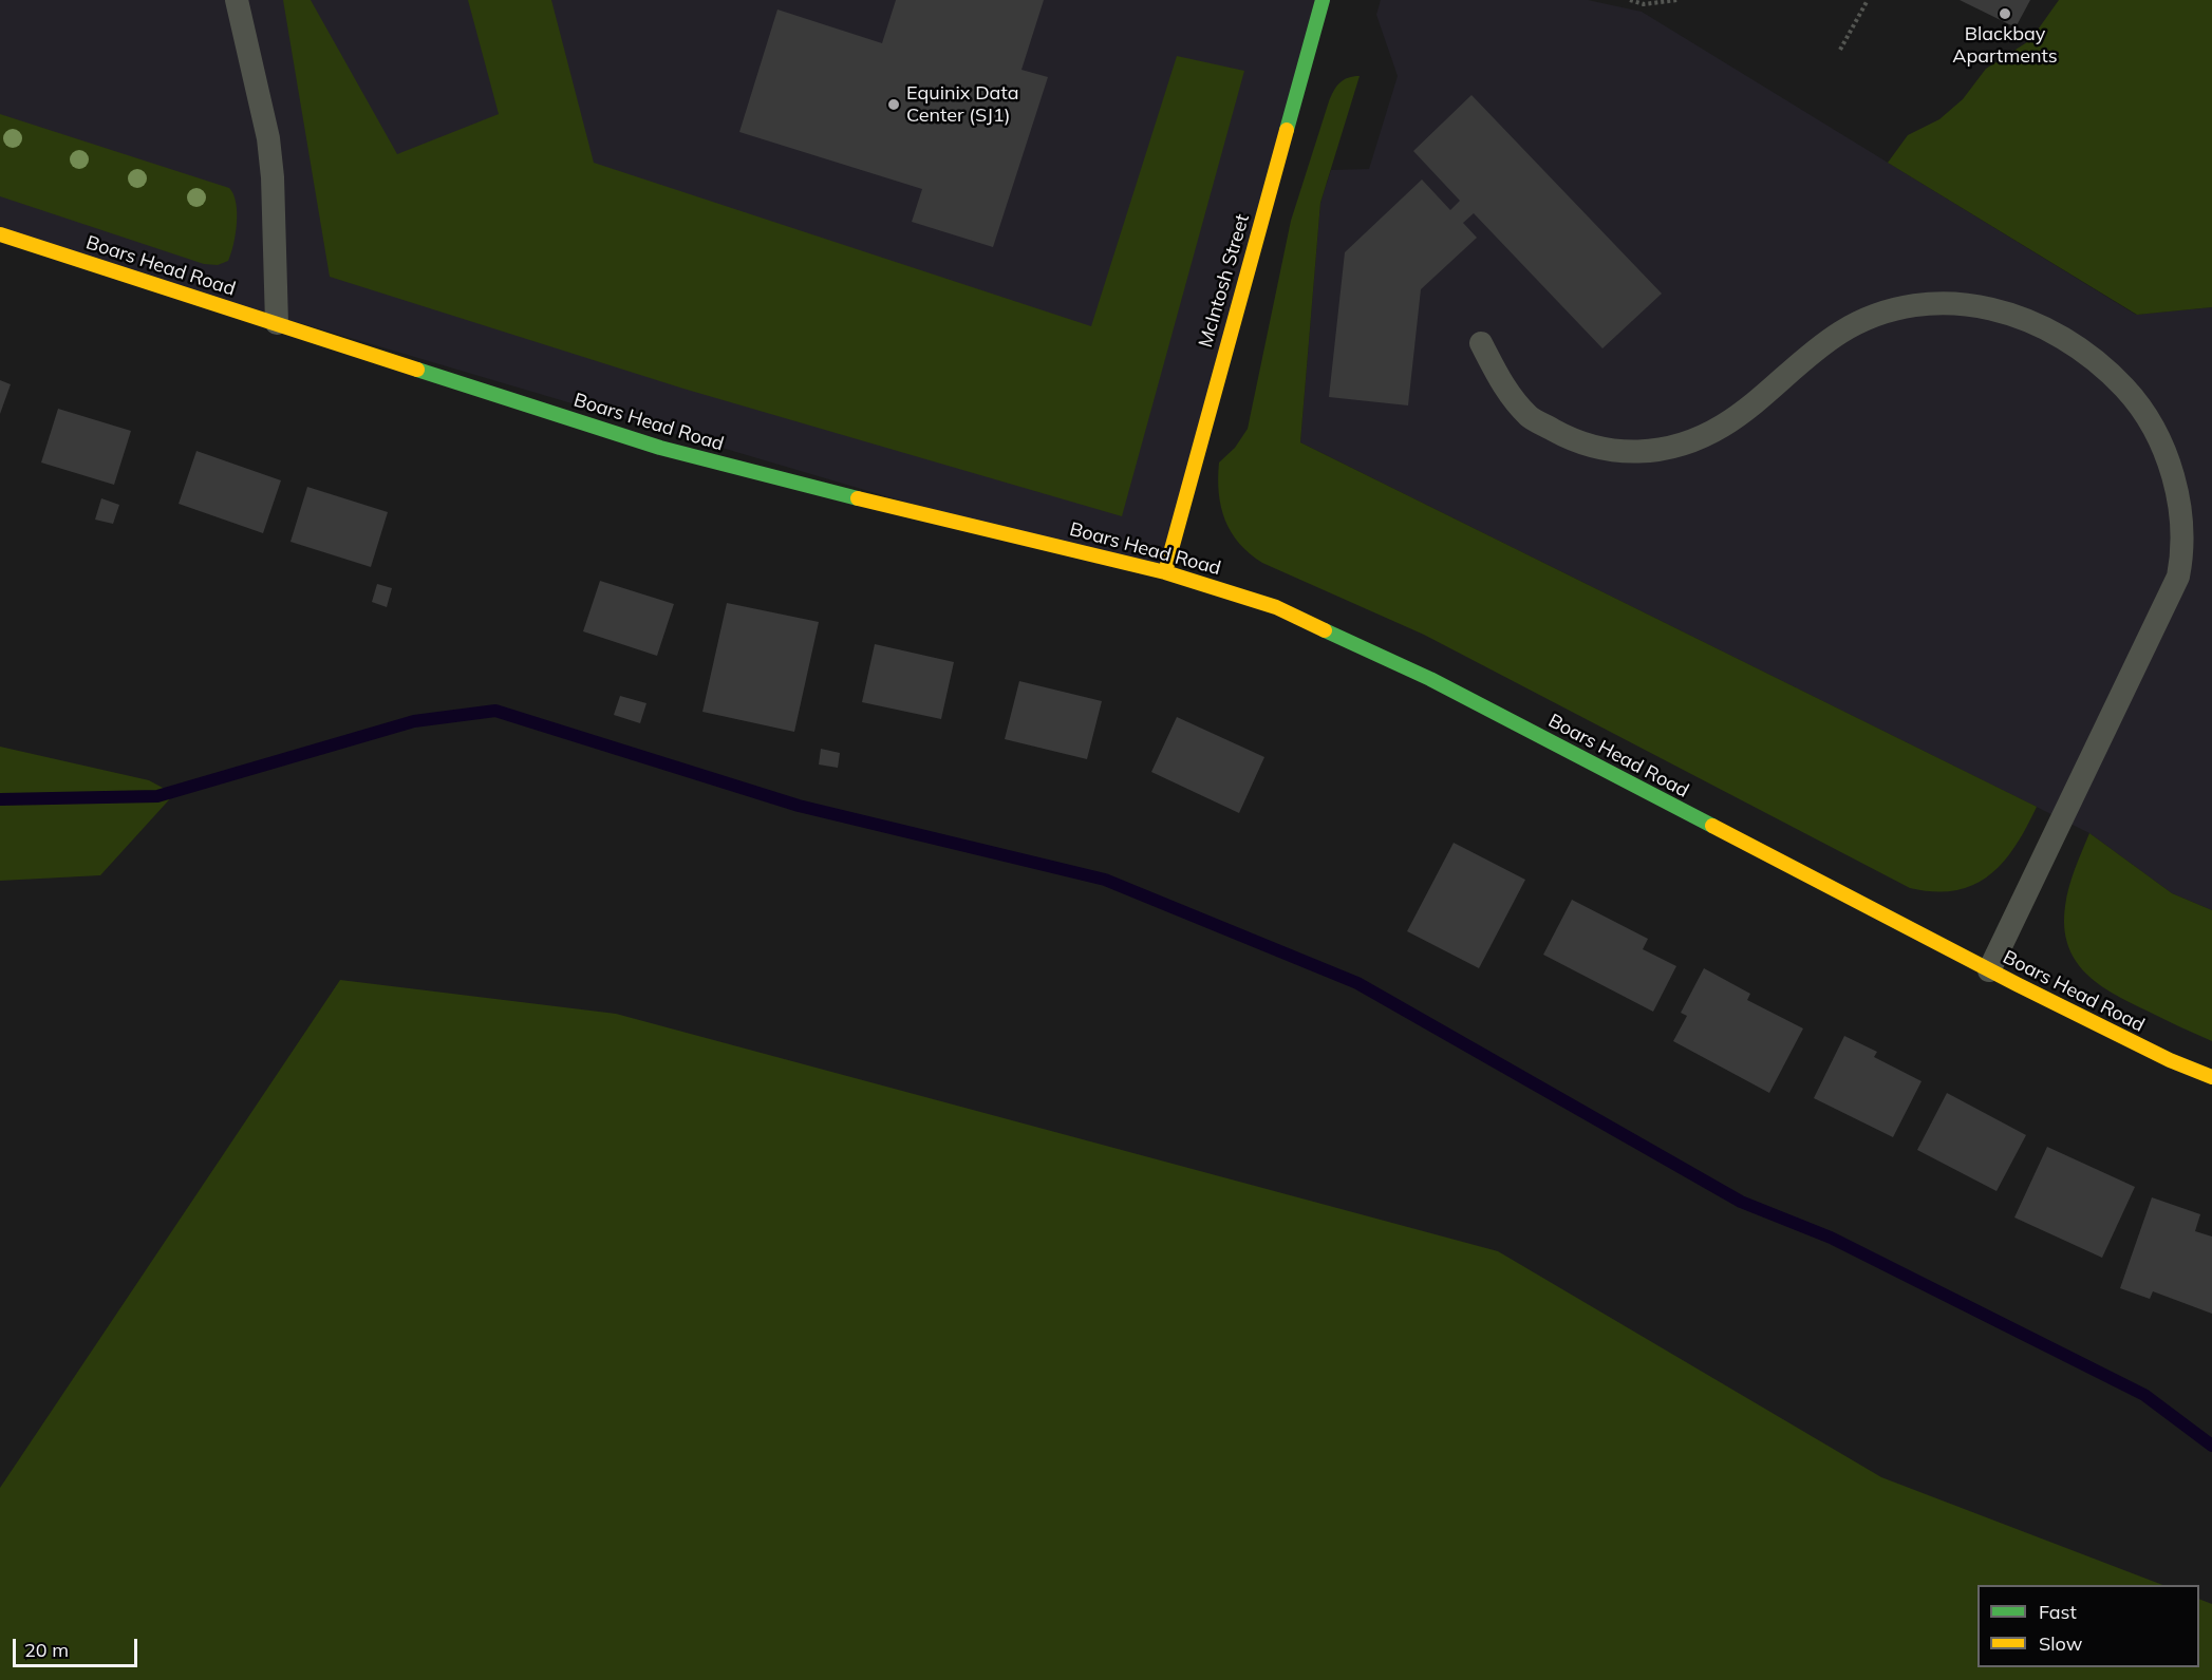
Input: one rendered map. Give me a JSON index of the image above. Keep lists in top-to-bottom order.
{
  "streets": {
    "street": ["Boars Head Road", "McIntosh Street"]
  },
  "crossings": [
    ["Boars Head Road", "McIntosh Street"]
  ],
  "places": ["Blackbay Apartments", "Equinix Data Center (SJ1)"],
  "legend": ["Fast", "Slow"],
  "scale_bar": "20 m"
}
